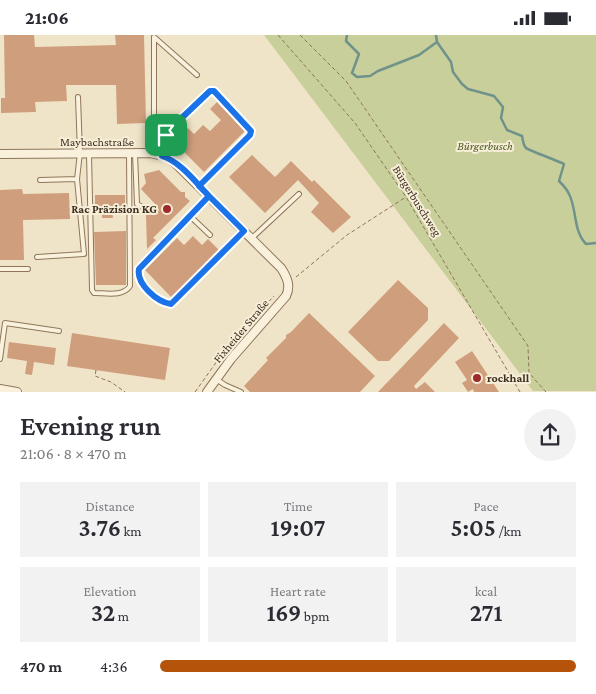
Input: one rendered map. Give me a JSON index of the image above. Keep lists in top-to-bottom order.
{
  "streets": {
    "street": ["Maybachstraße", "Fixheider Straße"],
    "path": ["Bürgerbuschweg"]
  },
  "crossings": [
    ["Maybachstraße", "Fixheider Straße"]
  ],
  "parks": ["Bürgerbusch"],
  "places": ["Rac Präzision KG", "rockhall"],
  "page": {
    "status": "21:06",
    "heading": ["Evening run", "21:06 · 8 × 470 m"],
    "stats": [
      ["Distance", "3.76 km"],
      ["Time", "19:07"],
      ["Pace", "5:05 /km"],
      ["Elevation", "32 m"],
      ["Heart rate", "169 bpm"],
      ["kcal", "271"]
    ],
    "list": [
      {
        "name": "470 m",
        "note": "4:36"
      }
    ]
  }
}
